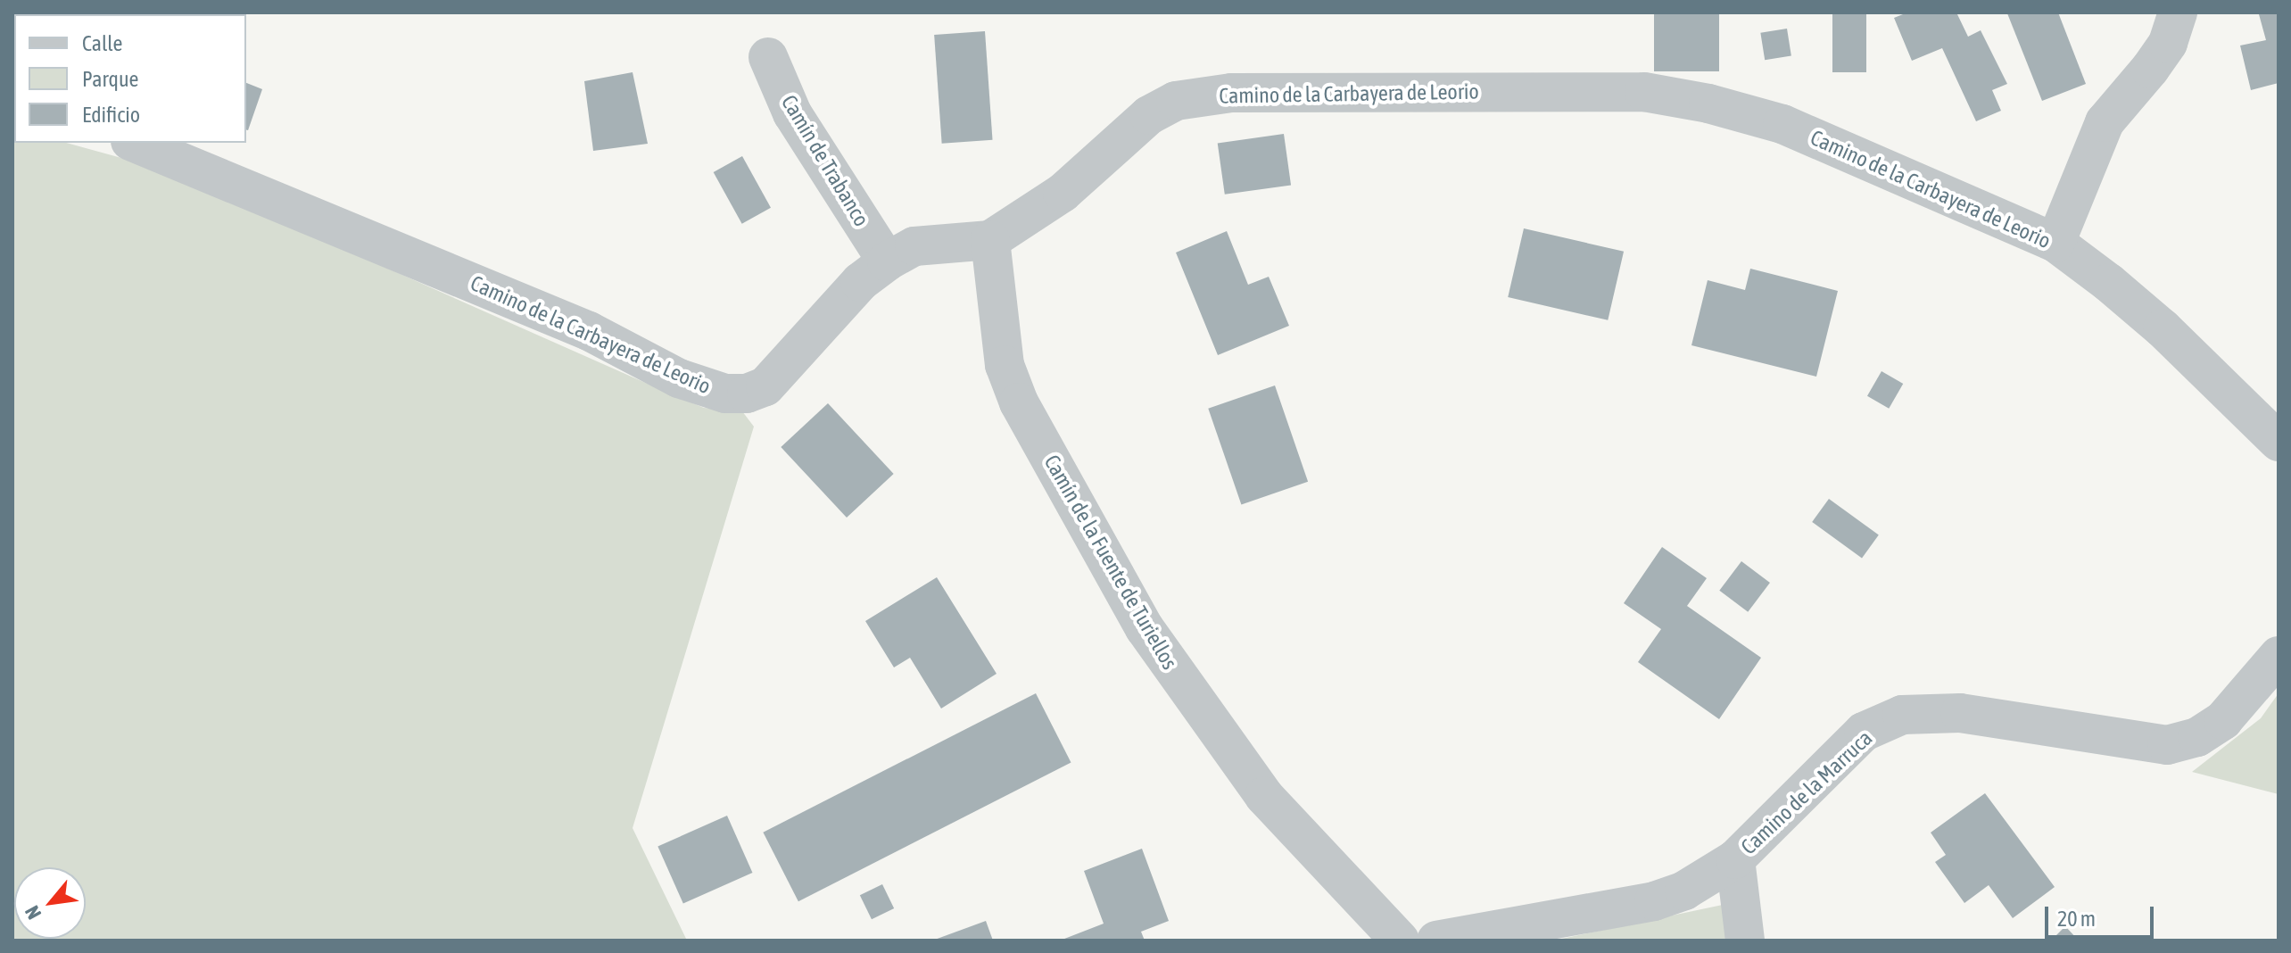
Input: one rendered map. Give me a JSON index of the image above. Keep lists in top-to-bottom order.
{
  "streets": {
    "street": [
      "Camino de la Carbayera de Leorio",
      "Camín de Trabanco",
      "Camín de la Fuente de Turiellos",
      "Camino de la Marruca"
    ]
  },
  "crossings": [
    ["Camino de la Carbayera de Leorio", "Camín de Trabanco"],
    ["Camino de la Carbayera de Leorio", "Camín de la Fuente de Turiellos"]
  ],
  "legend": ["Calle", "Parque", "Edificio"],
  "scale_bar": "20 m",
  "north": "bottom left"
}
